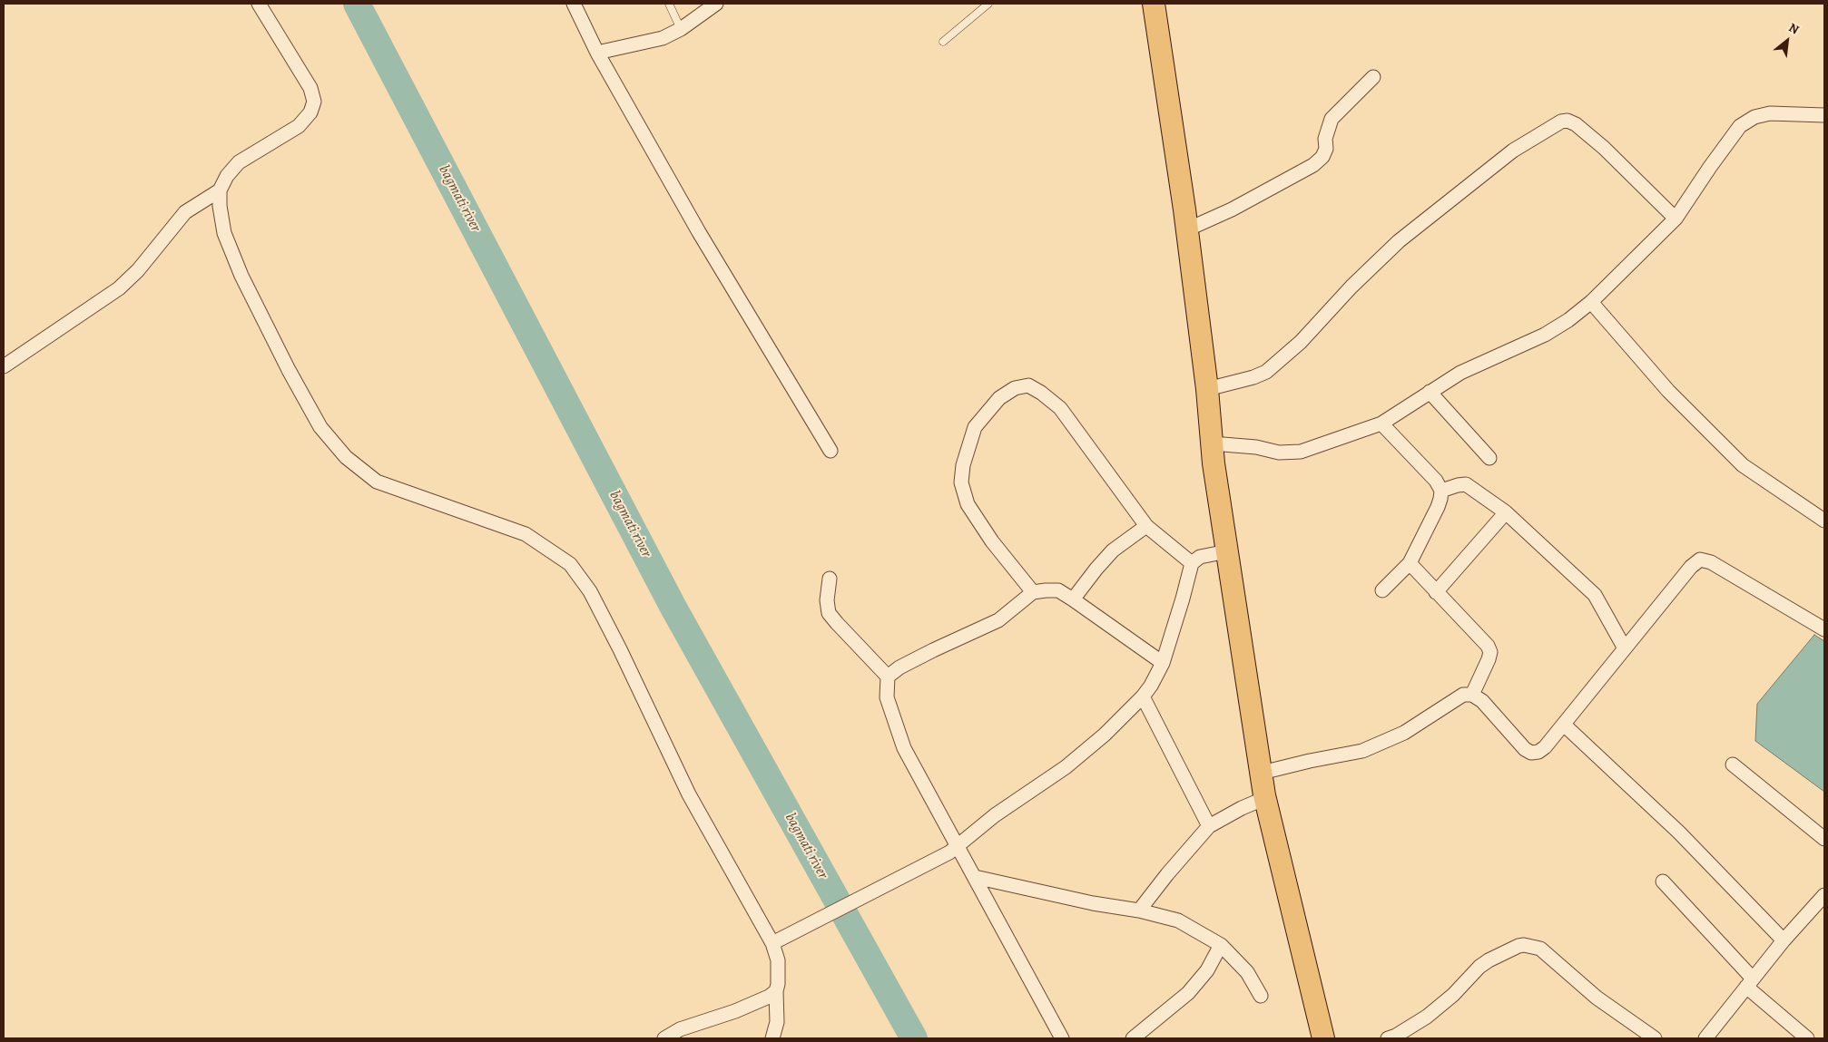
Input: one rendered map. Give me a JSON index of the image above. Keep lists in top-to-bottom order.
{
  "water": ["bagmati river"],
  "north": "top right"
}
